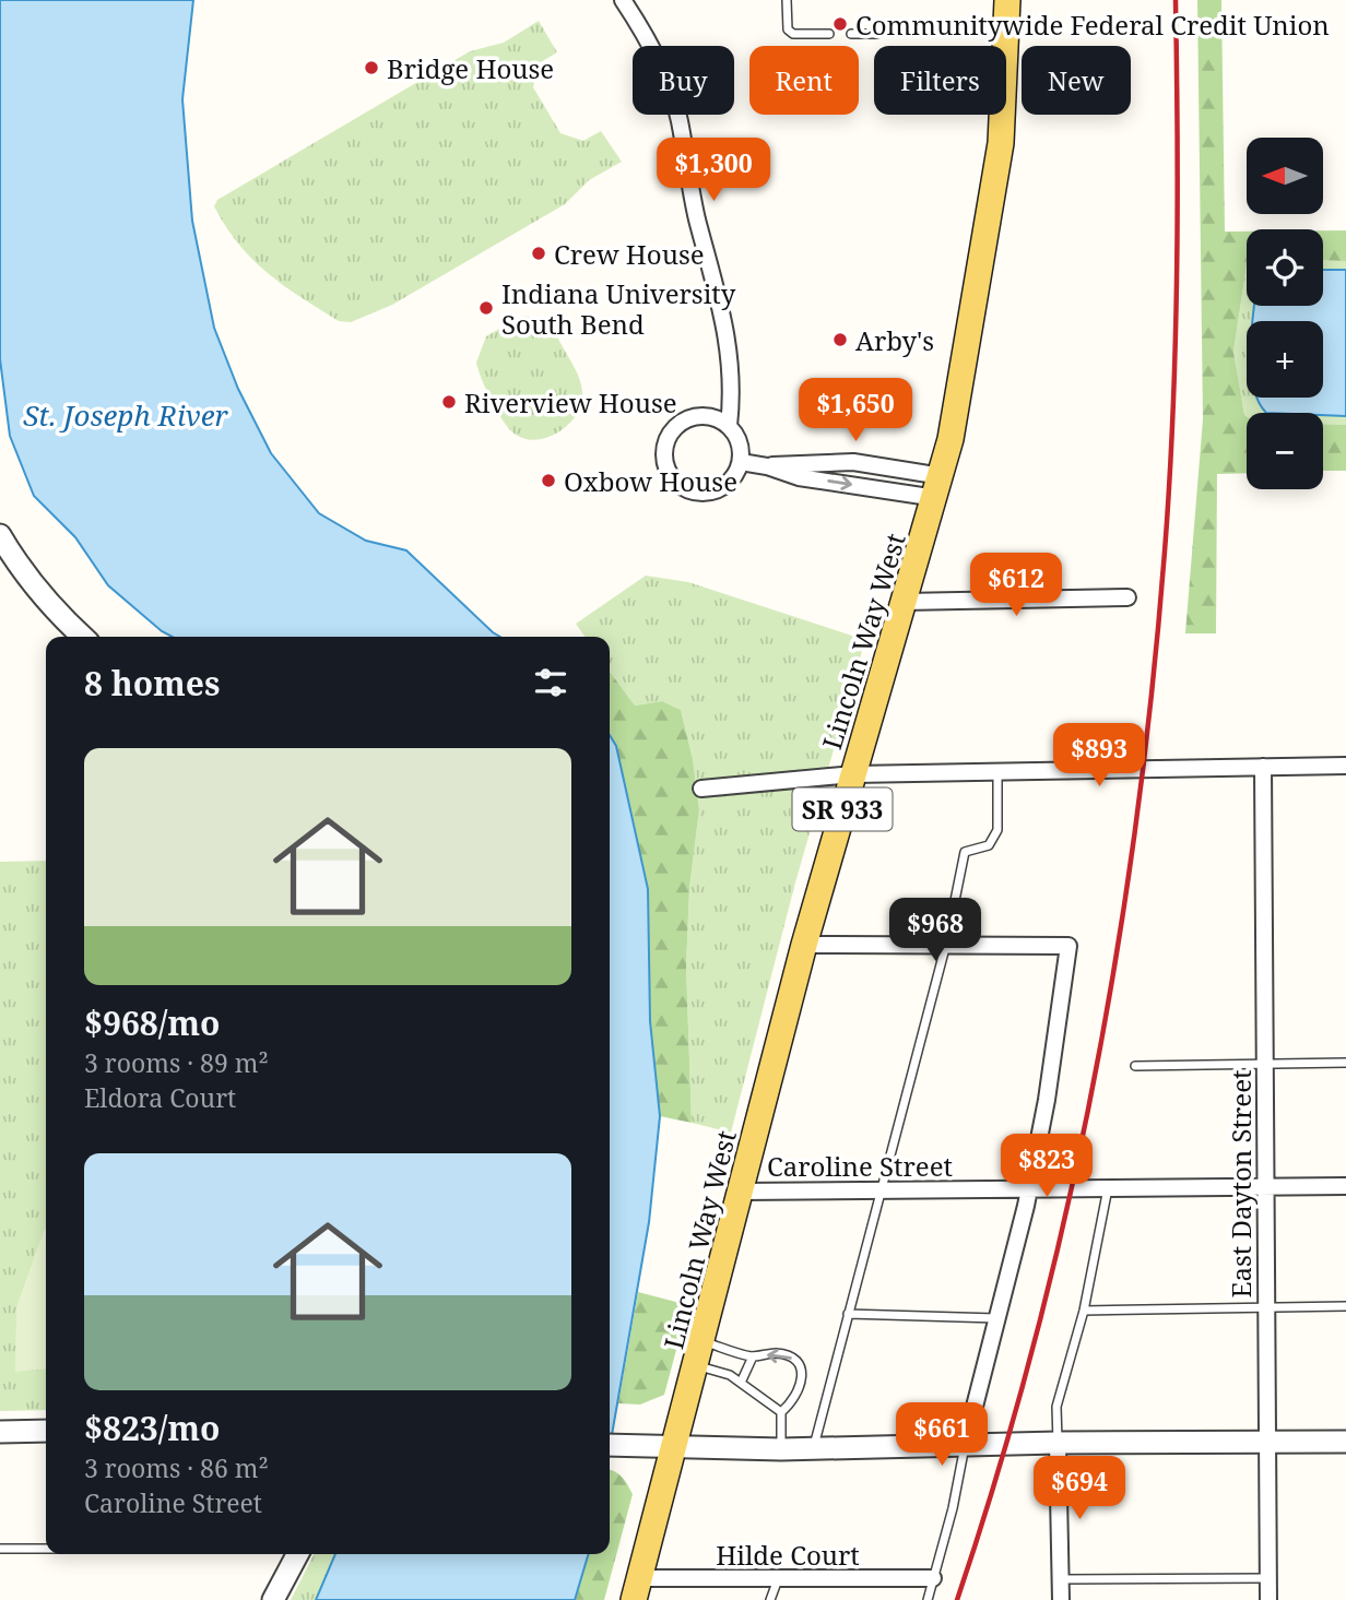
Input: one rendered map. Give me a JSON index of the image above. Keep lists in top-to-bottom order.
{
  "streets": {
    "main road": ["Lincoln Way West", "SR 933"],
    "street": ["Caroline Street", "East Dayton Street", "Hilde Court"]
  },
  "crossings": [
    ["Lincoln Way West", "Caroline Street"],
    ["Lincoln Way West", "Hilde Court"],
    ["Caroline Street", "East Dayton Street"]
  ],
  "water": ["St. Joseph River"],
  "places": [
    "Communitywide Federal Credit Union",
    "Bridge House",
    "Crew House",
    "Indiana University South Bend",
    "Arby's",
    "Riverview House",
    "Oxbow House"
  ],
  "north": "left",
  "page": {
    "chip": [
      "Buy",
      "Rent",
      "Filters",
      "New"
    ],
    "map_buttons": ["+", "−"],
    "price": [
      "$1,300",
      "$1,650",
      "$612",
      "$893",
      "$968",
      "$823",
      "$661",
      "$694"
    ],
    "heading": "8 homes",
    "list": [
      {
        "name": "$968/mo",
        "note": "3 rooms · 89 m² · Eldora Court"
      },
      {
        "name": "$823/mo",
        "note": "3 rooms · 86 m² · Caroline Street"
      }
    ]
  }
}
